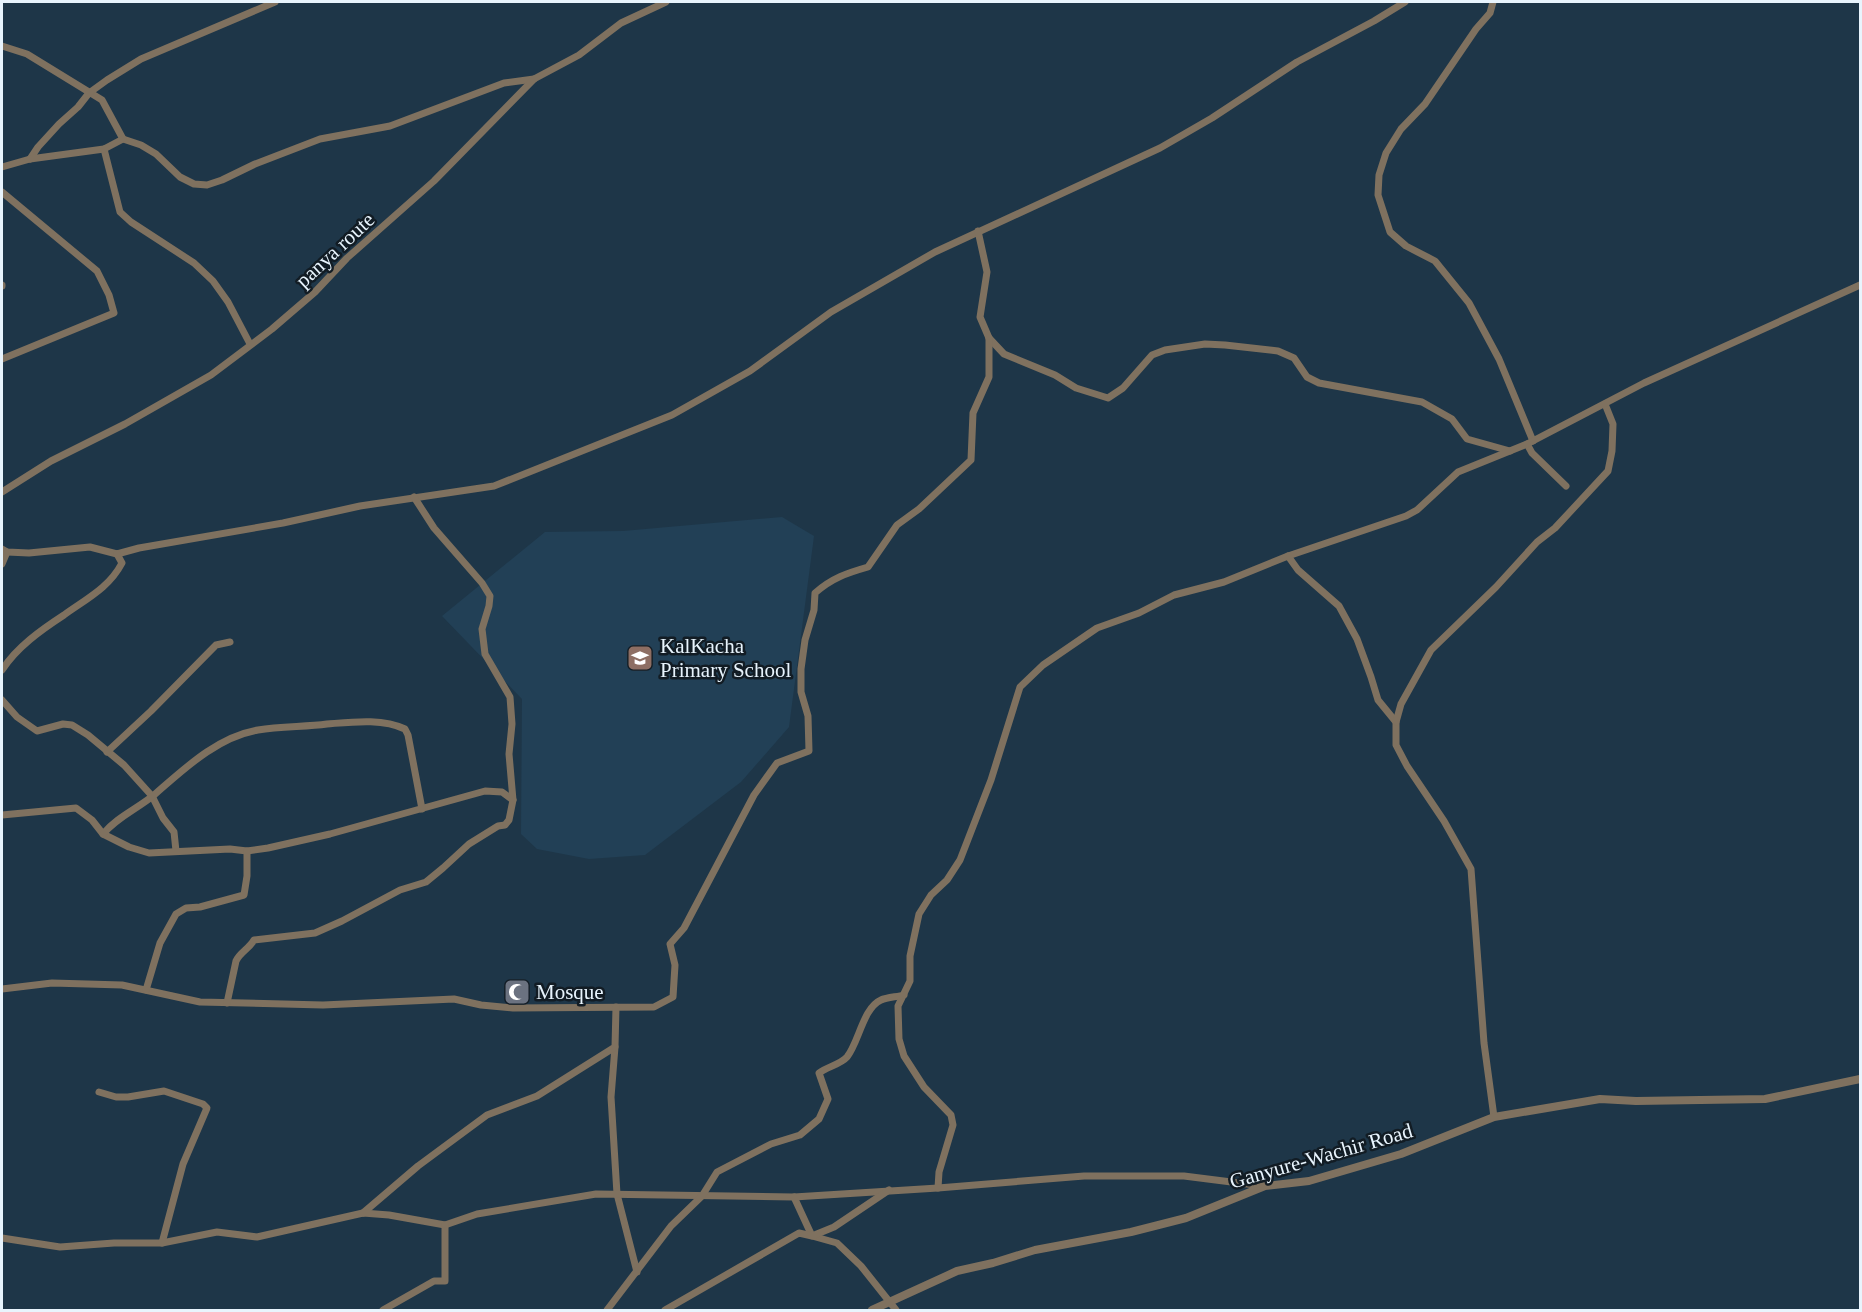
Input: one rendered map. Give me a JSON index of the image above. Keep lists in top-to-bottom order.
{
  "streets": {
    "street": ["panya route", "Ganyure-Wachir Road"]
  },
  "places": {
    "school or university": ["KalKacha Primary School"],
    "mosque": ["Mosque"]
  }
}
